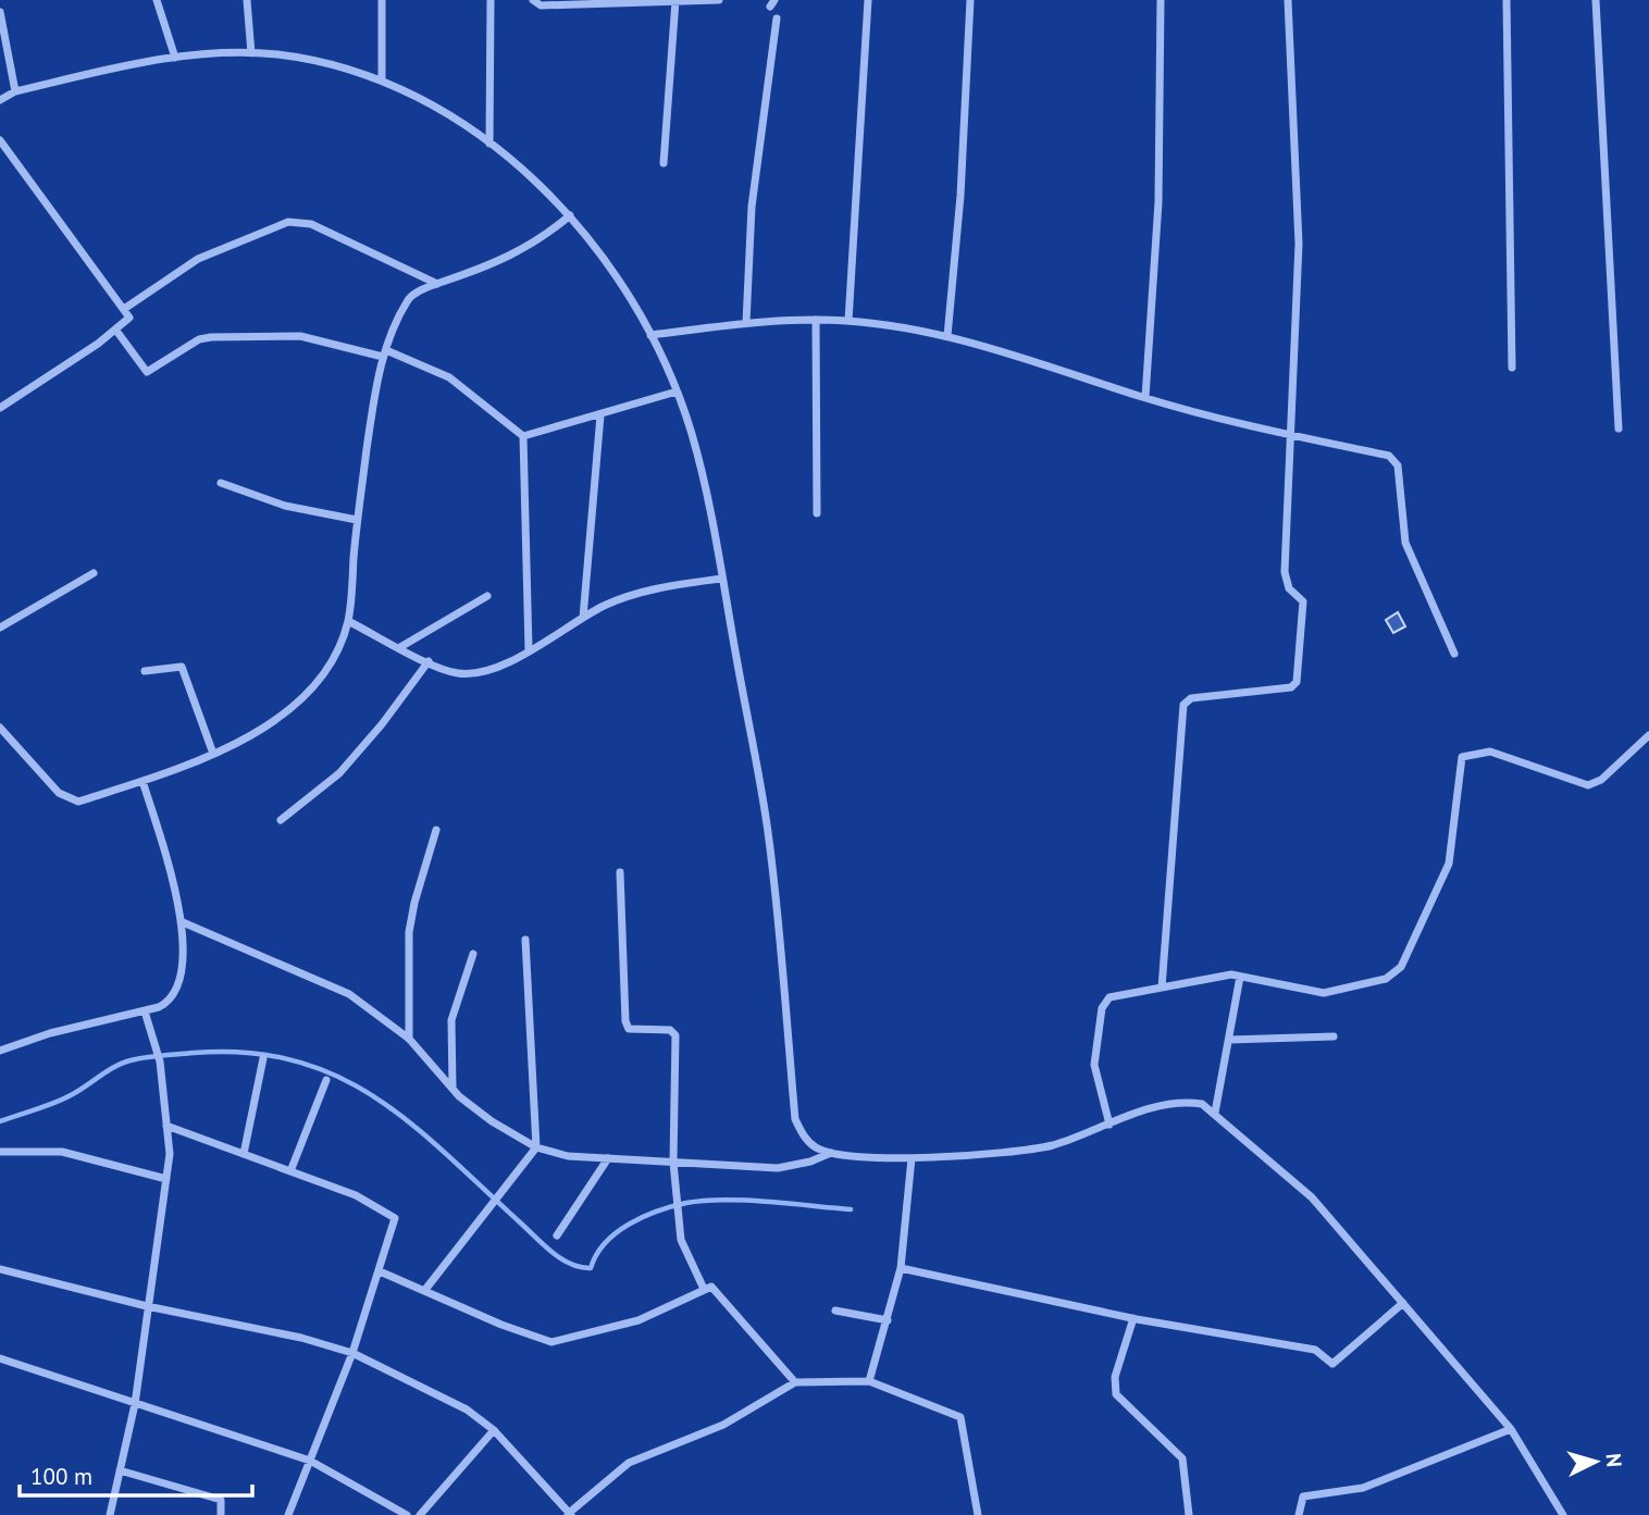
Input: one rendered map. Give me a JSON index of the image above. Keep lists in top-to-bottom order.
{
  "scale_bar": "100 m",
  "north": "right"
}
